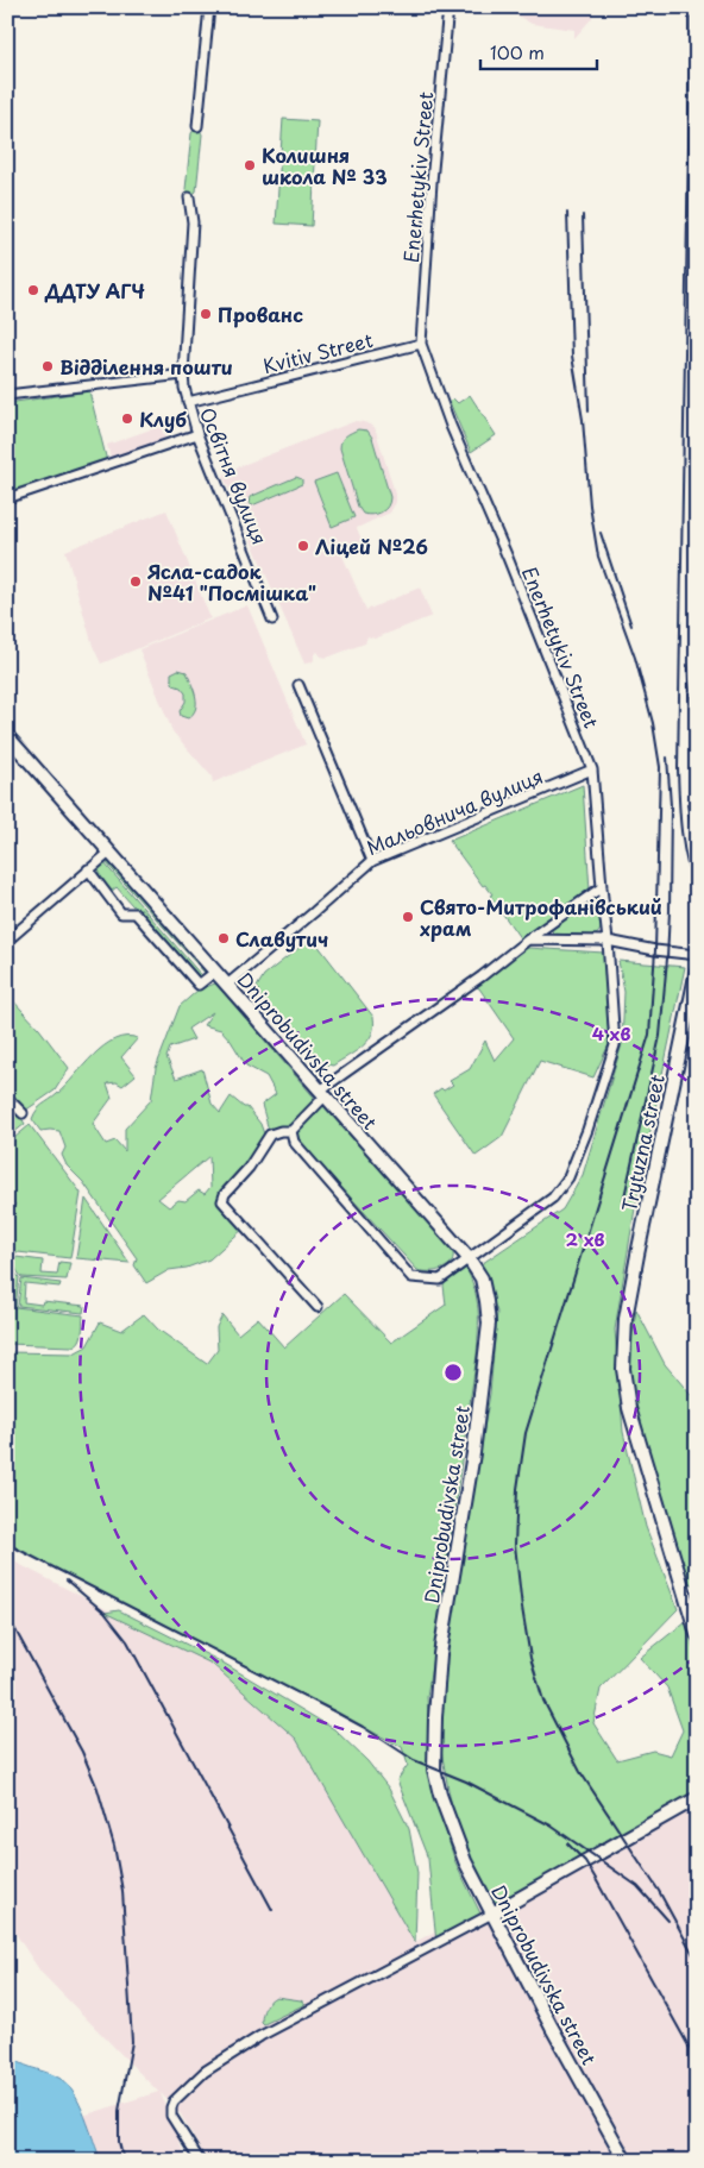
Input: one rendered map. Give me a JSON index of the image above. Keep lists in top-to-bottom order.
{
  "streets": {
    "street": [
      "Enerhetykiv Street",
      "Kvitiv Street",
      "Освітня вулиця",
      "Мальовнича вулиця",
      "Dniprobudivska street",
      "Trytuzna street"
    ]
  },
  "crossings": [
    ["Enerhetykiv Street", "Kvitiv Street"],
    ["Enerhetykiv Street", "Мальовнича вулиця"],
    ["Enerhetykiv Street", "Dniprobudivska street"],
    ["Kvitiv Street", "Освітня вулиця"],
    ["Мальовнича вулиця", "Dniprobudivska street"]
  ],
  "places": [
    "Колишня школа № 33",
    "ДДТУ АГЧ",
    "Прованс",
    "Відділення пошти",
    "Клуб",
    "Ліцей №26",
    "Ясла-садок №41 \"Посмішка\"",
    "Свято-Митрофанівський храм",
    "Славутич"
  ],
  "scale_bar": "100 m",
  "rings": ["4 хв", "2 хв"]
}
